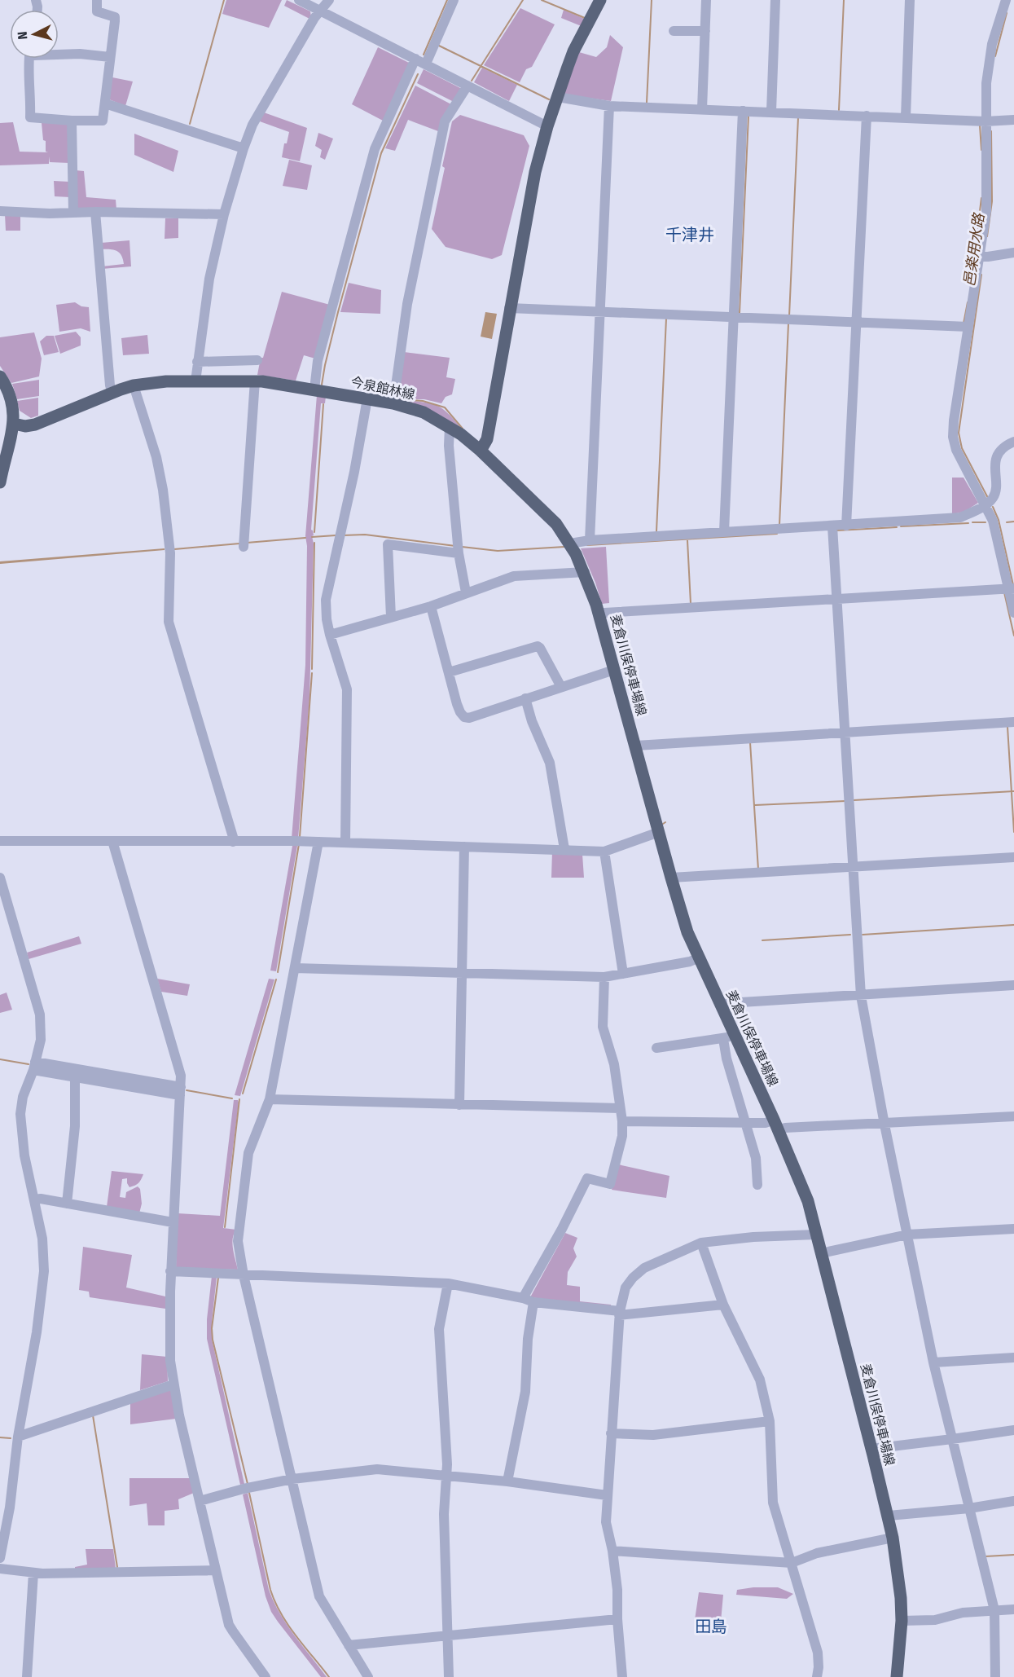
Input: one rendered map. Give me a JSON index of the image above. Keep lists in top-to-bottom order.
{
  "streets": {
    "main road": ["今泉館林線", "麦倉川俣停車場線"]
  },
  "crossings": [
    ["今泉館林線", "麦倉川俣停車場線"]
  ],
  "districts": ["千津井", "田島"],
  "water": ["邑楽用水路"],
  "north": "left"
}
